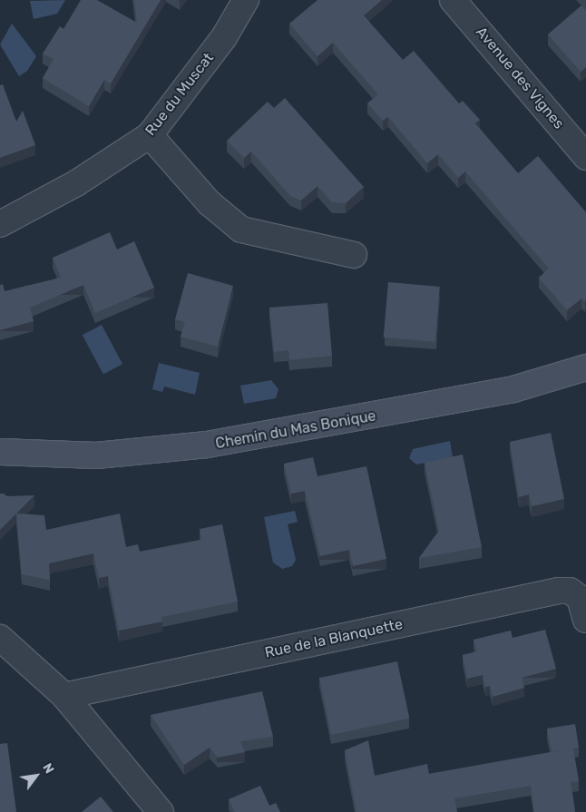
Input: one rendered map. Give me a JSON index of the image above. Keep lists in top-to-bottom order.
{
  "streets": {
    "street": [
      "Avenue des Vignes",
      "Rue du Muscat",
      "Chemin du Mas Bonique",
      "Rue de la Blanquette"
    ]
  },
  "north": "top right"
}
